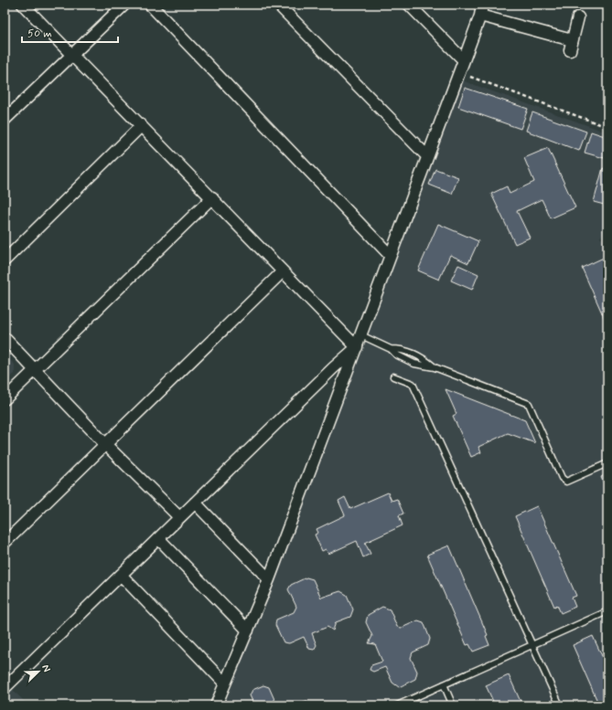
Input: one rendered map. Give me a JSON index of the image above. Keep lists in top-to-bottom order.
{
  "scale_bar": "50 m",
  "north": "top right"
}
